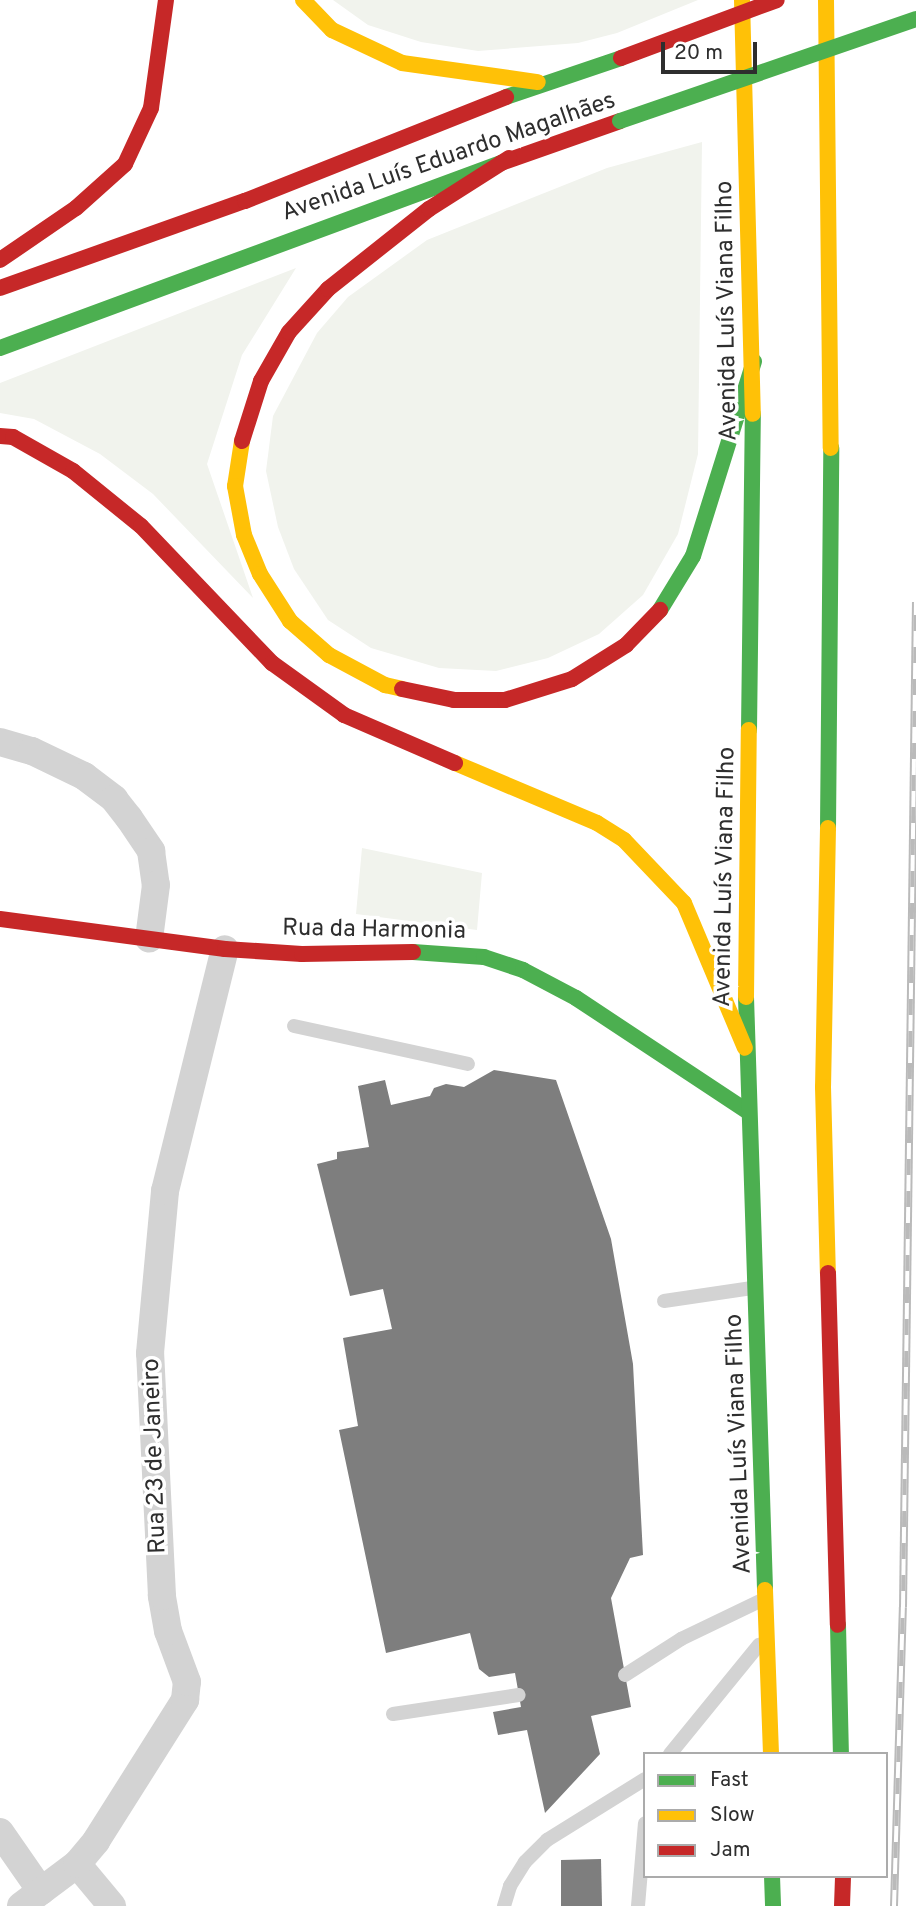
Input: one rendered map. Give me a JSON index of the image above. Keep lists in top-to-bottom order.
{
  "streets": {
    "main road": ["Avenida Luís Eduardo Magalhães", "Avenida Luís Viana Filho", "Rua da Harmonia"],
    "street": ["Rua 23 de Janeiro"]
  },
  "crossings": [
    ["Avenida Luís Viana Filho", "Rua da Harmonia"],
    ["Rua da Harmonia", "Rua 23 de Janeiro"]
  ],
  "legend": ["Fast", "Slow", "Jam"],
  "scale_bar": "20 m"
}
